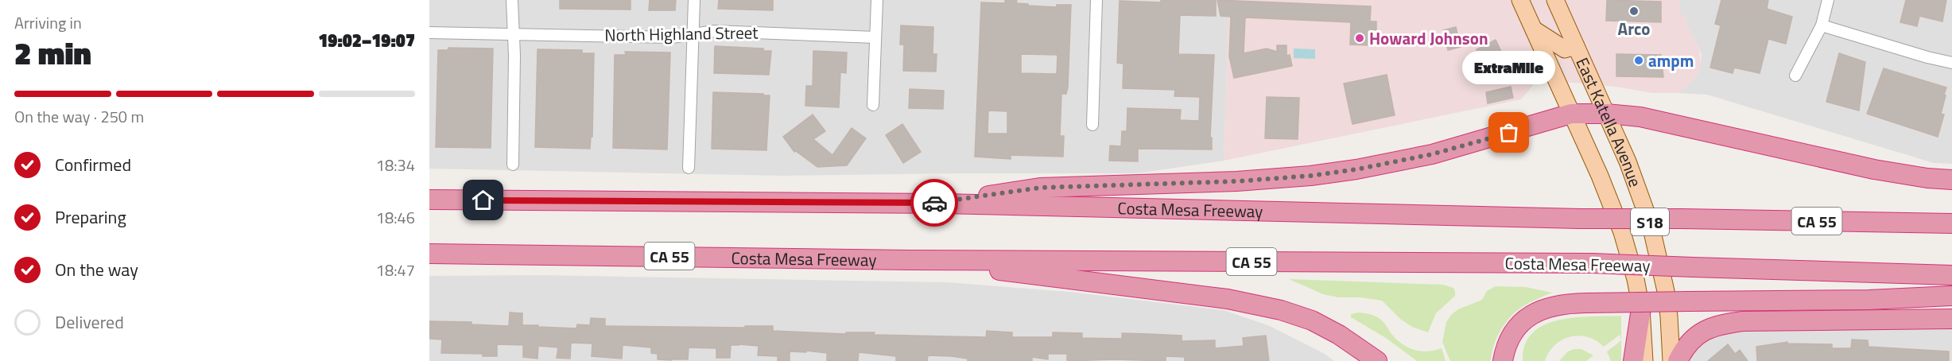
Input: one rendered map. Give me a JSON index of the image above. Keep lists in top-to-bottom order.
{
  "streets": {
    "highway": ["Costa Mesa Freeway", "CA 55"],
    "main road": ["East Katella Avenue", "S18"],
    "street": ["North Highland Street"]
  },
  "places": [
    "Arco",
    "Howard Johnson",
    "ampm",
    "ExtraMile"
  ],
  "page": {
    "heading": ["2 min", "Arriving in", "19:02–19:07"],
    "bubble": "ExtraMile",
    "bar": "On the way · 250 m",
    "list": [
      ["Confirmed", "18:34"],
      ["Preparing", "18:46"],
      ["On the way", "18:47"],
      "Delivered"
    ]
  }
}
